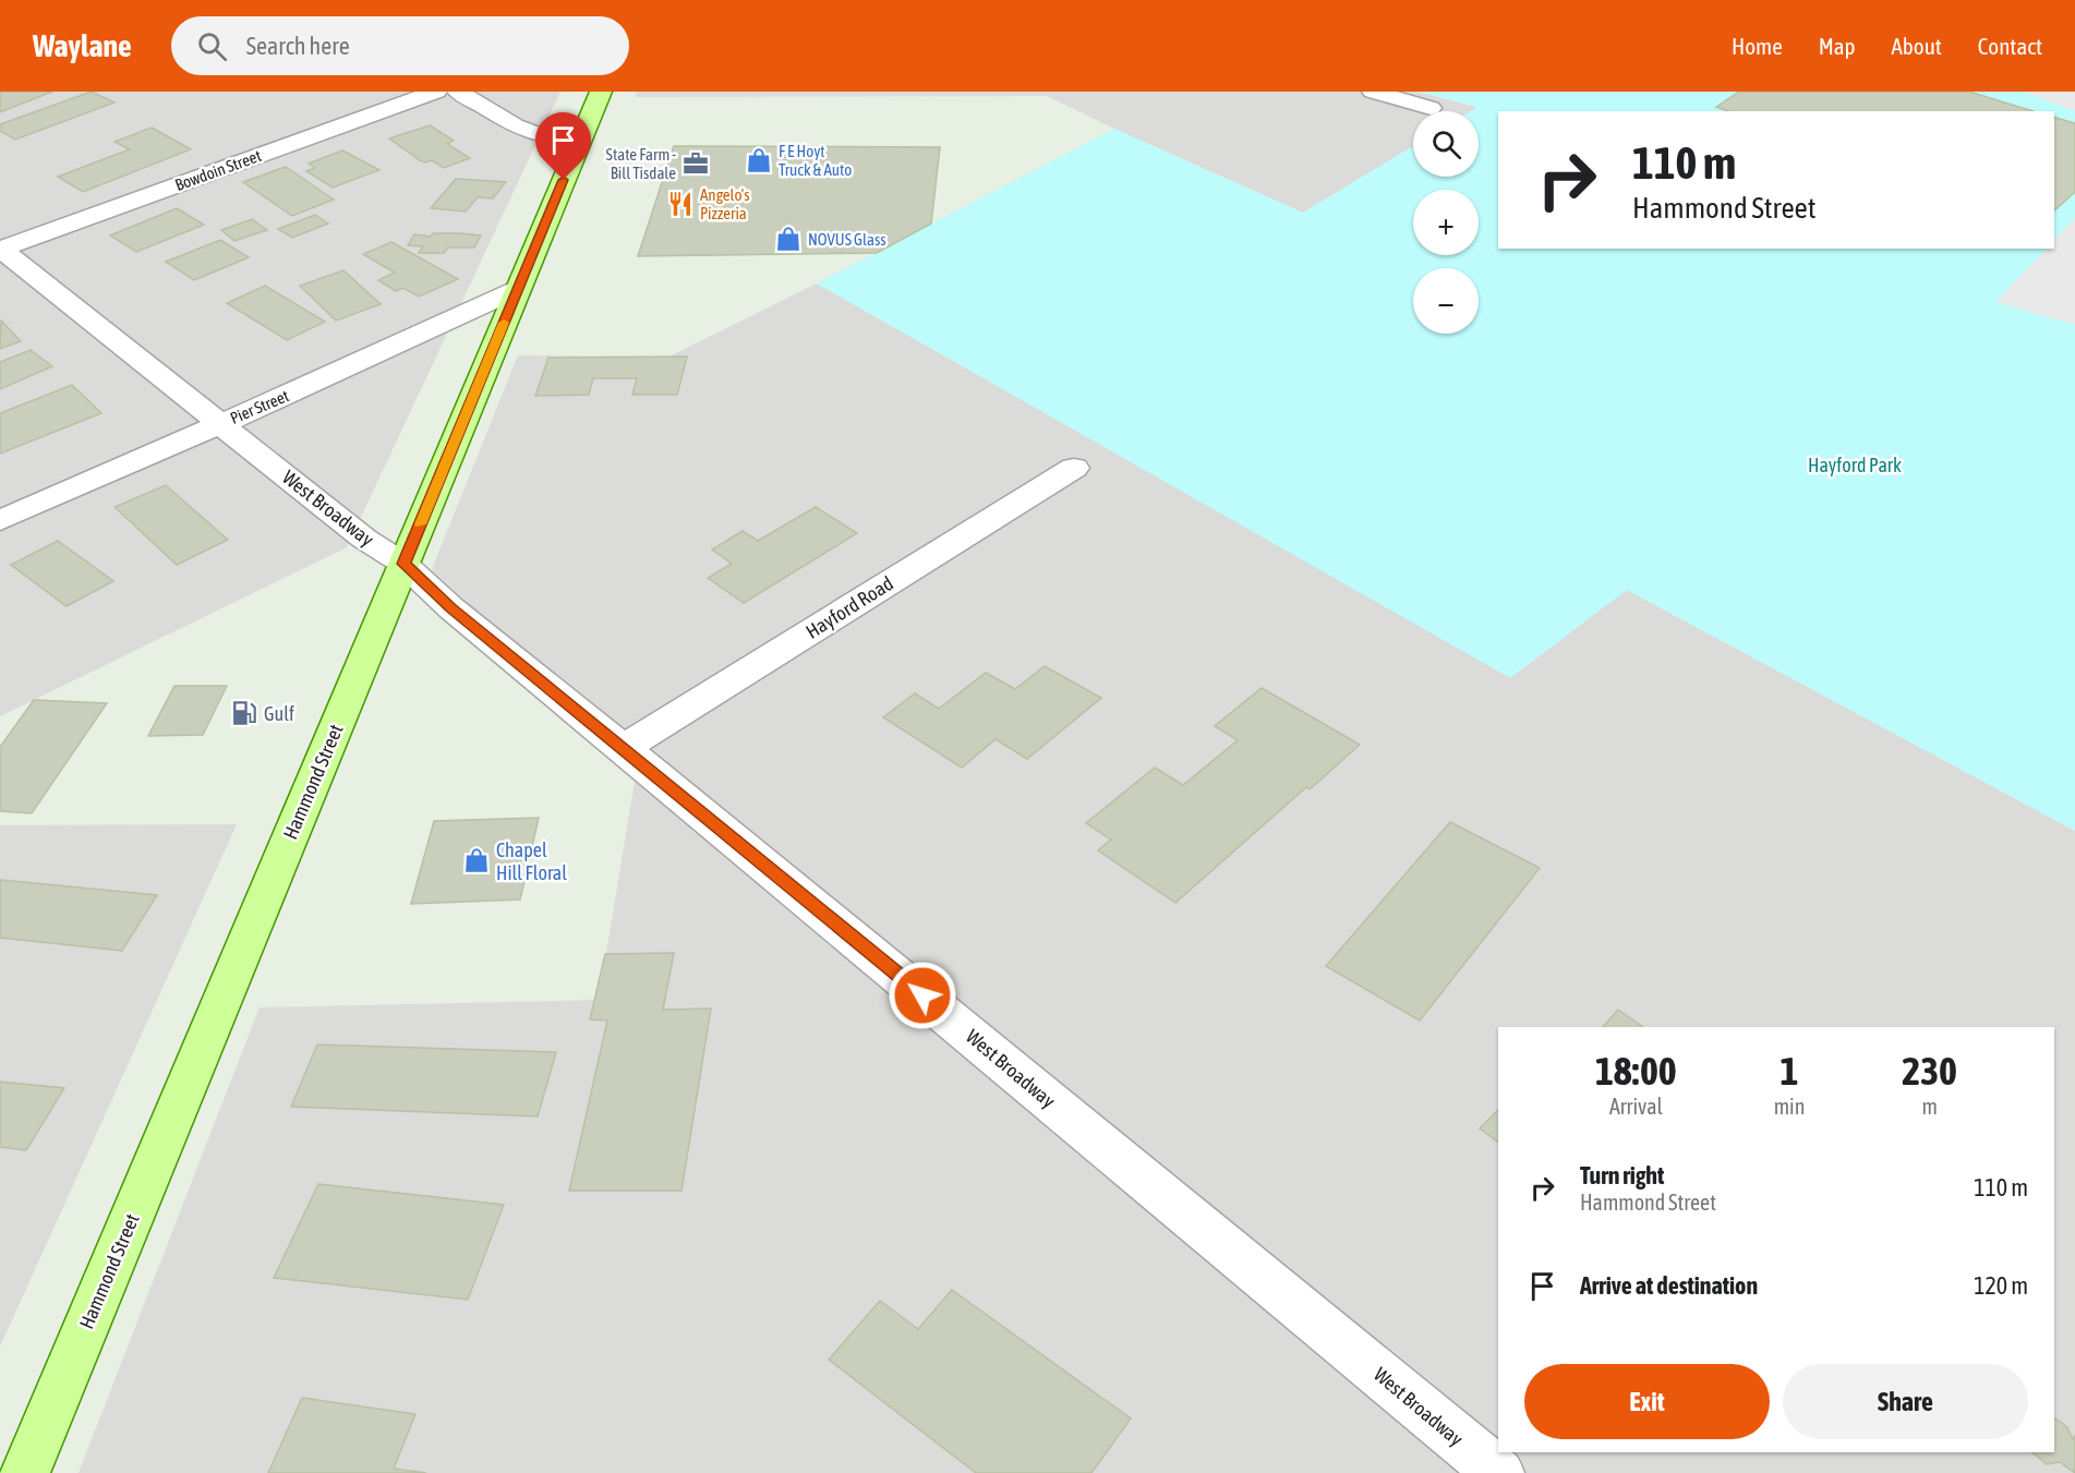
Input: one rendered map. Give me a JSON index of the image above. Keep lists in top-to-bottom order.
{
  "streets": {
    "main road": ["Hammond Street"],
    "street": [
      "Bowdoin Street",
      "Pier Street",
      "West Broadway",
      "Hayford Road"
    ]
  },
  "crossings": [
    ["Bowdoin Street", "West Broadway"],
    ["Pier Street", "West Broadway"],
    ["Pier Street", "Hammond Street"],
    ["West Broadway", "Hayford Road"],
    ["West Broadway", "Hammond Street"]
  ],
  "parks": ["Hayford Park"],
  "places": {
    "shop": ["F E Hoyt Truck & Auto", "NOVUS Glass", "Chapel Hill Floral"],
    "office": ["State Farm - Bill Tisdale"],
    "restaurant": ["Angelo's Pizzeria"],
    "fuel station": ["Gulf"]
  },
  "page": {
    "header": "Waylane",
    "search": "Search here",
    "nav": [
      "Home",
      "Map",
      "About",
      "Contact"
    ],
    "map_buttons": ["+", "−"],
    "turn": ["110 m", "Hammond Street"],
    "eta": [
      "18:00",
      "Arrival",
      "1",
      "min",
      "230",
      "m"
    ],
    "list": [
      {
        "name": "Turn right",
        "note": "Hammond Street",
        "value": "110 m"
      },
      {
        "name": "Arrive at destination",
        "value": "120 m"
      }
    ],
    "buttons": ["Exit", "Share"]
  }
}
